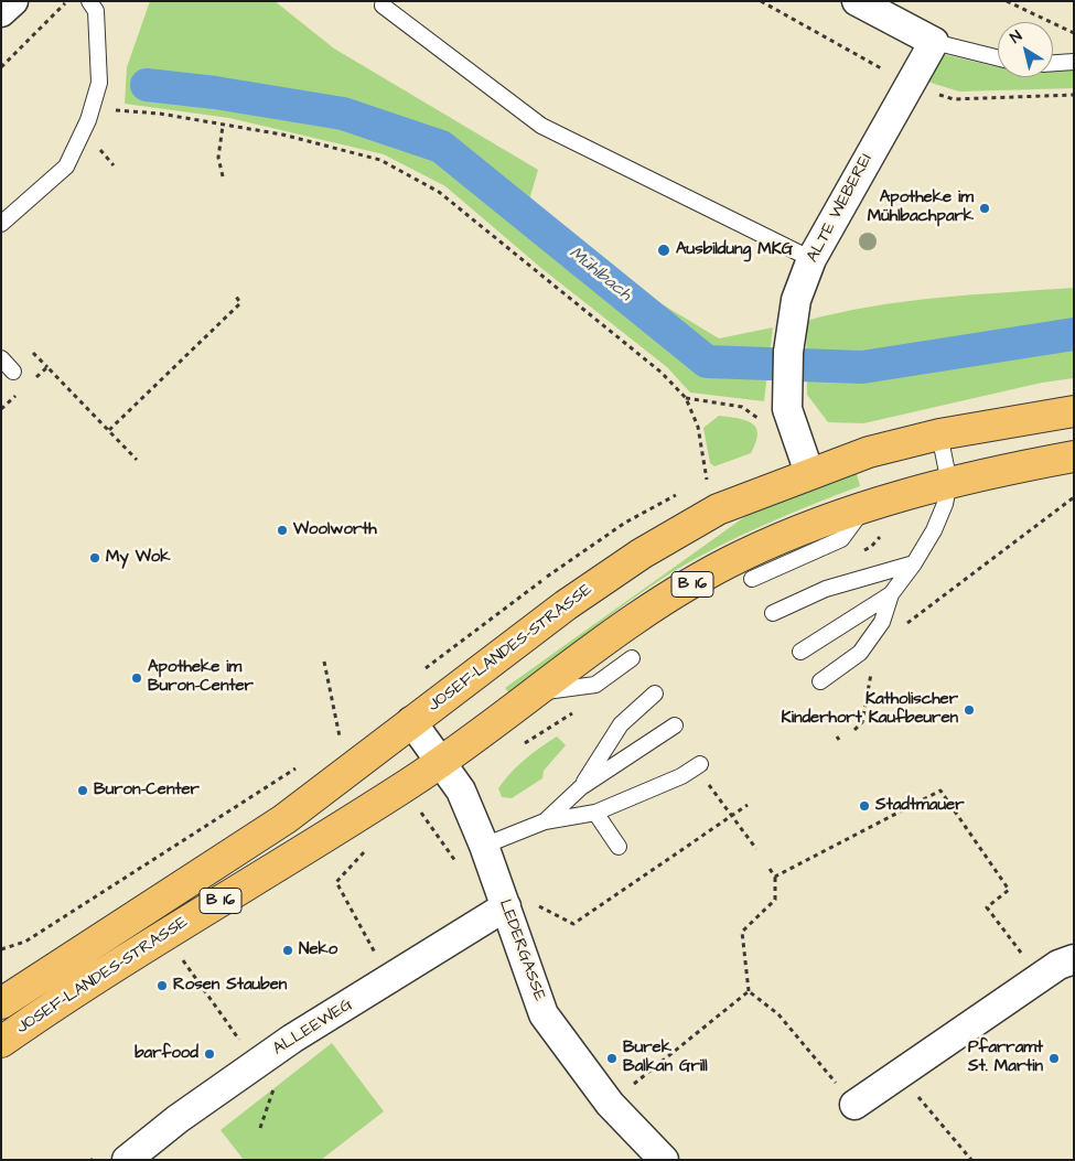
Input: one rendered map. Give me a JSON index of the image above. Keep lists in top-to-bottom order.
{
  "streets": {
    "main road": ["B 16", "JOSEF-LANDES-STRASSE"],
    "street": ["ALTE WEBEREI", "LEDERGASSE", "ALLEEWEG"]
  },
  "crossings": [
    ["ALTE WEBEREI", "JOSEF-LANDES-STRASSE"],
    ["JOSEF-LANDES-STRASSE", "LEDERGASSE"],
    ["LEDERGASSE", "ALLEEWEG"]
  ],
  "water": ["Mühlbach"],
  "places": [
    "Apotheke im Mühlbachpark",
    "Ausbildung MKG",
    "Woolworth",
    "My Wok",
    "Apotheke im Buron-Center",
    "Katholischer Kinderhort Kaufbeuren",
    "Buron-Center",
    "Stadtmauer",
    "Neko",
    "Rosen Stauben",
    "barfood",
    "Burek Balkan Grill",
    "Pfarramt St. Martin"
  ],
  "north": "top left"
}
